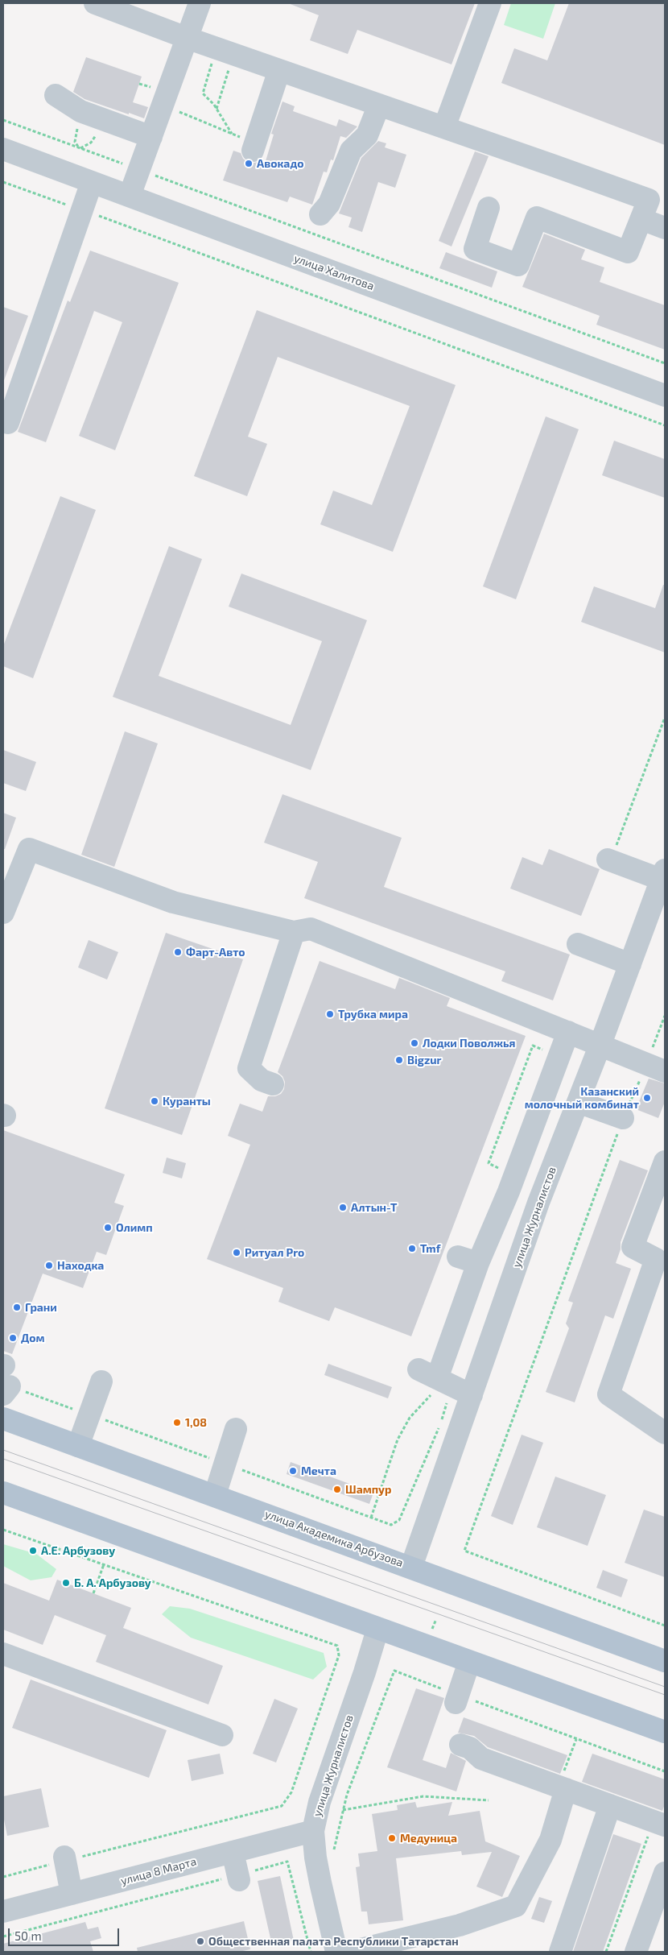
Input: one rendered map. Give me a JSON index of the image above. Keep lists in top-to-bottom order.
{
  "streets": {
    "main road": ["улица Академика Арбузова"],
    "street": ["улица Халитова", "улица Журналистов", "улица 8 Марта"]
  },
  "crossings": [
    ["улица Журналистов", "улица Академика Арбузова"],
    ["улица Журналистов", "улица 8 Марта"]
  ],
  "places": [
    "Авокадо",
    "Фарт-Авто",
    "Трубка мира",
    "Лодки Поволжья",
    "Bigzur",
    "Казанский молочный комбинат",
    "Куранты",
    "Алтын-Т",
    "Олимп",
    "Tmf",
    "Ритуал Pro",
    "Находка",
    "Грани",
    "Дом",
    "1,08",
    "Мечта",
    "Шампур",
    "А.Е. Арбузову",
    "Б. А. Арбузову",
    "Медуница",
    "Общественная палата Республики Татарстан"
  ],
  "scale_bar": "50 m"
}
